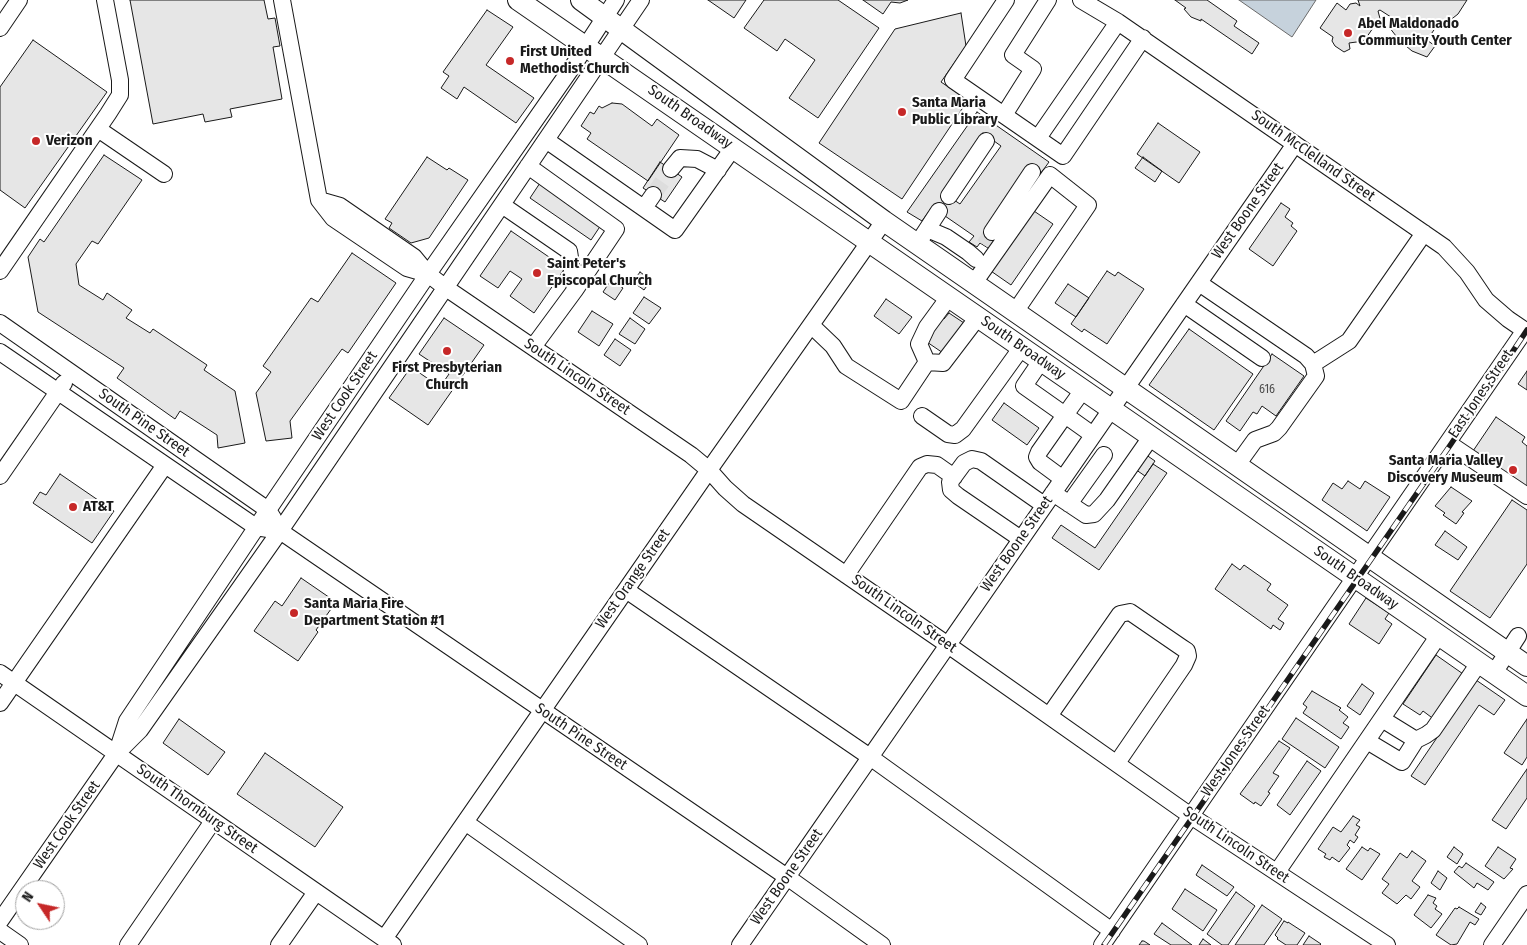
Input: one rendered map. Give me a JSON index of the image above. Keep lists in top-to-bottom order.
{
  "streets": {
    "main road": ["South Broadway"],
    "street": [
      "South McClelland Street",
      "West Boone Street",
      "South Lincoln Street",
      "East Jones Street",
      "West Cook Street",
      "South Pine Street",
      "West Orange Street",
      "West Jones Street",
      "South Thornburg Street"
    ]
  },
  "crossings": [
    ["South Broadway", "West Boone Street"],
    ["South Broadway", "East Jones Street"],
    ["South Broadway", "West Cook Street"],
    ["South Broadway", "West Orange Street"],
    ["South Broadway", "West Jones Street"],
    ["South McClelland Street", "West Boone Street"],
    ["South McClelland Street", "East Jones Street"],
    ["West Boone Street", "South Lincoln Street"],
    ["West Boone Street", "South Pine Street"],
    ["South Lincoln Street", "West Cook Street"],
    ["South Lincoln Street", "West Orange Street"],
    ["South Lincoln Street", "West Jones Street"],
    ["East Jones Street", "West Jones Street"],
    ["West Cook Street", "South Pine Street"],
    ["West Cook Street", "South Thornburg Street"],
    ["South Pine Street", "West Orange Street"],
    ["West Orange Street", "South Thornburg Street"]
  ],
  "places": [
    "Abel Maldonado Community Youth Center",
    "First United Methodist Church",
    "Santa Maria Public Library",
    "Verizon",
    "Saint Peter's Episcopal Church",
    "First Presbyterian Church",
    "Santa Maria Valley Discovery Museum",
    "AT&T",
    "Santa Maria Fire Department Station #1"
  ],
  "house_numbers": ["616"],
  "north": "top left"
}
